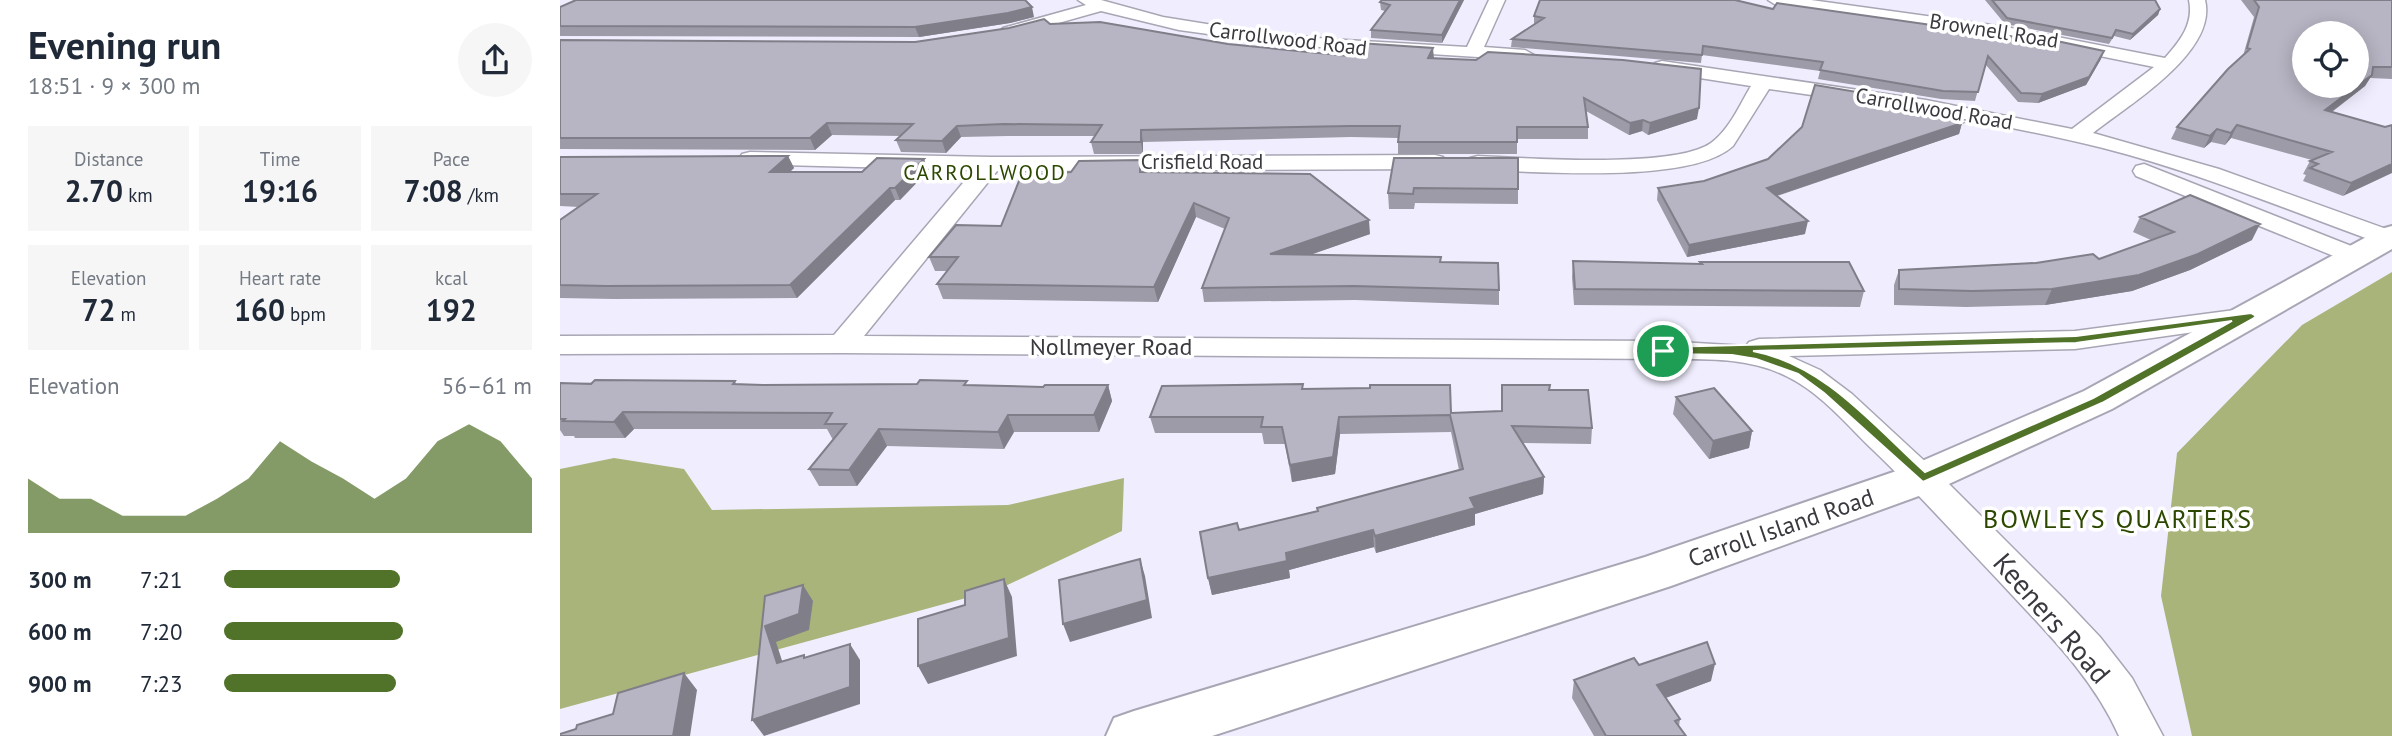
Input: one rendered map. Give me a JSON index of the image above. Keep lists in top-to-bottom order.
{
  "streets": {
    "street": [
      "Brownell Road",
      "Carrollwood Road",
      "Crisfield Road",
      "Nollmeyer Road",
      "Carroll Island Road",
      "Keeners Road"
    ]
  },
  "crossings": [
    ["Carrollwood Road", "Crisfield Road"],
    ["Carrollwood Road", "Carroll Island Road"],
    ["Nollmeyer Road", "Carroll Island Road"],
    ["Nollmeyer Road", "Keeners Road"],
    ["Carroll Island Road", "Keeners Road"]
  ],
  "districts": ["CARROLLWOOD", "BOWLEYS QUARTERS"],
  "page": {
    "heading": ["Evening run", "18:51 · 9 × 300 m"],
    "stats": [
      ["Distance", "2.70 km"],
      ["Time", "19:16"],
      ["Pace", "7:08 /km"],
      ["Elevation", "72 m"],
      ["Heart rate", "160 bpm"],
      ["kcal", "192"]
    ],
    "chart": ["Elevation", "56–61 m"],
    "list": [
      {
        "name": "300 m",
        "note": "7:21"
      },
      {
        "name": "600 m",
        "note": "7:20"
      },
      {
        "name": "900 m",
        "note": "7:23"
      }
    ]
  }
}
